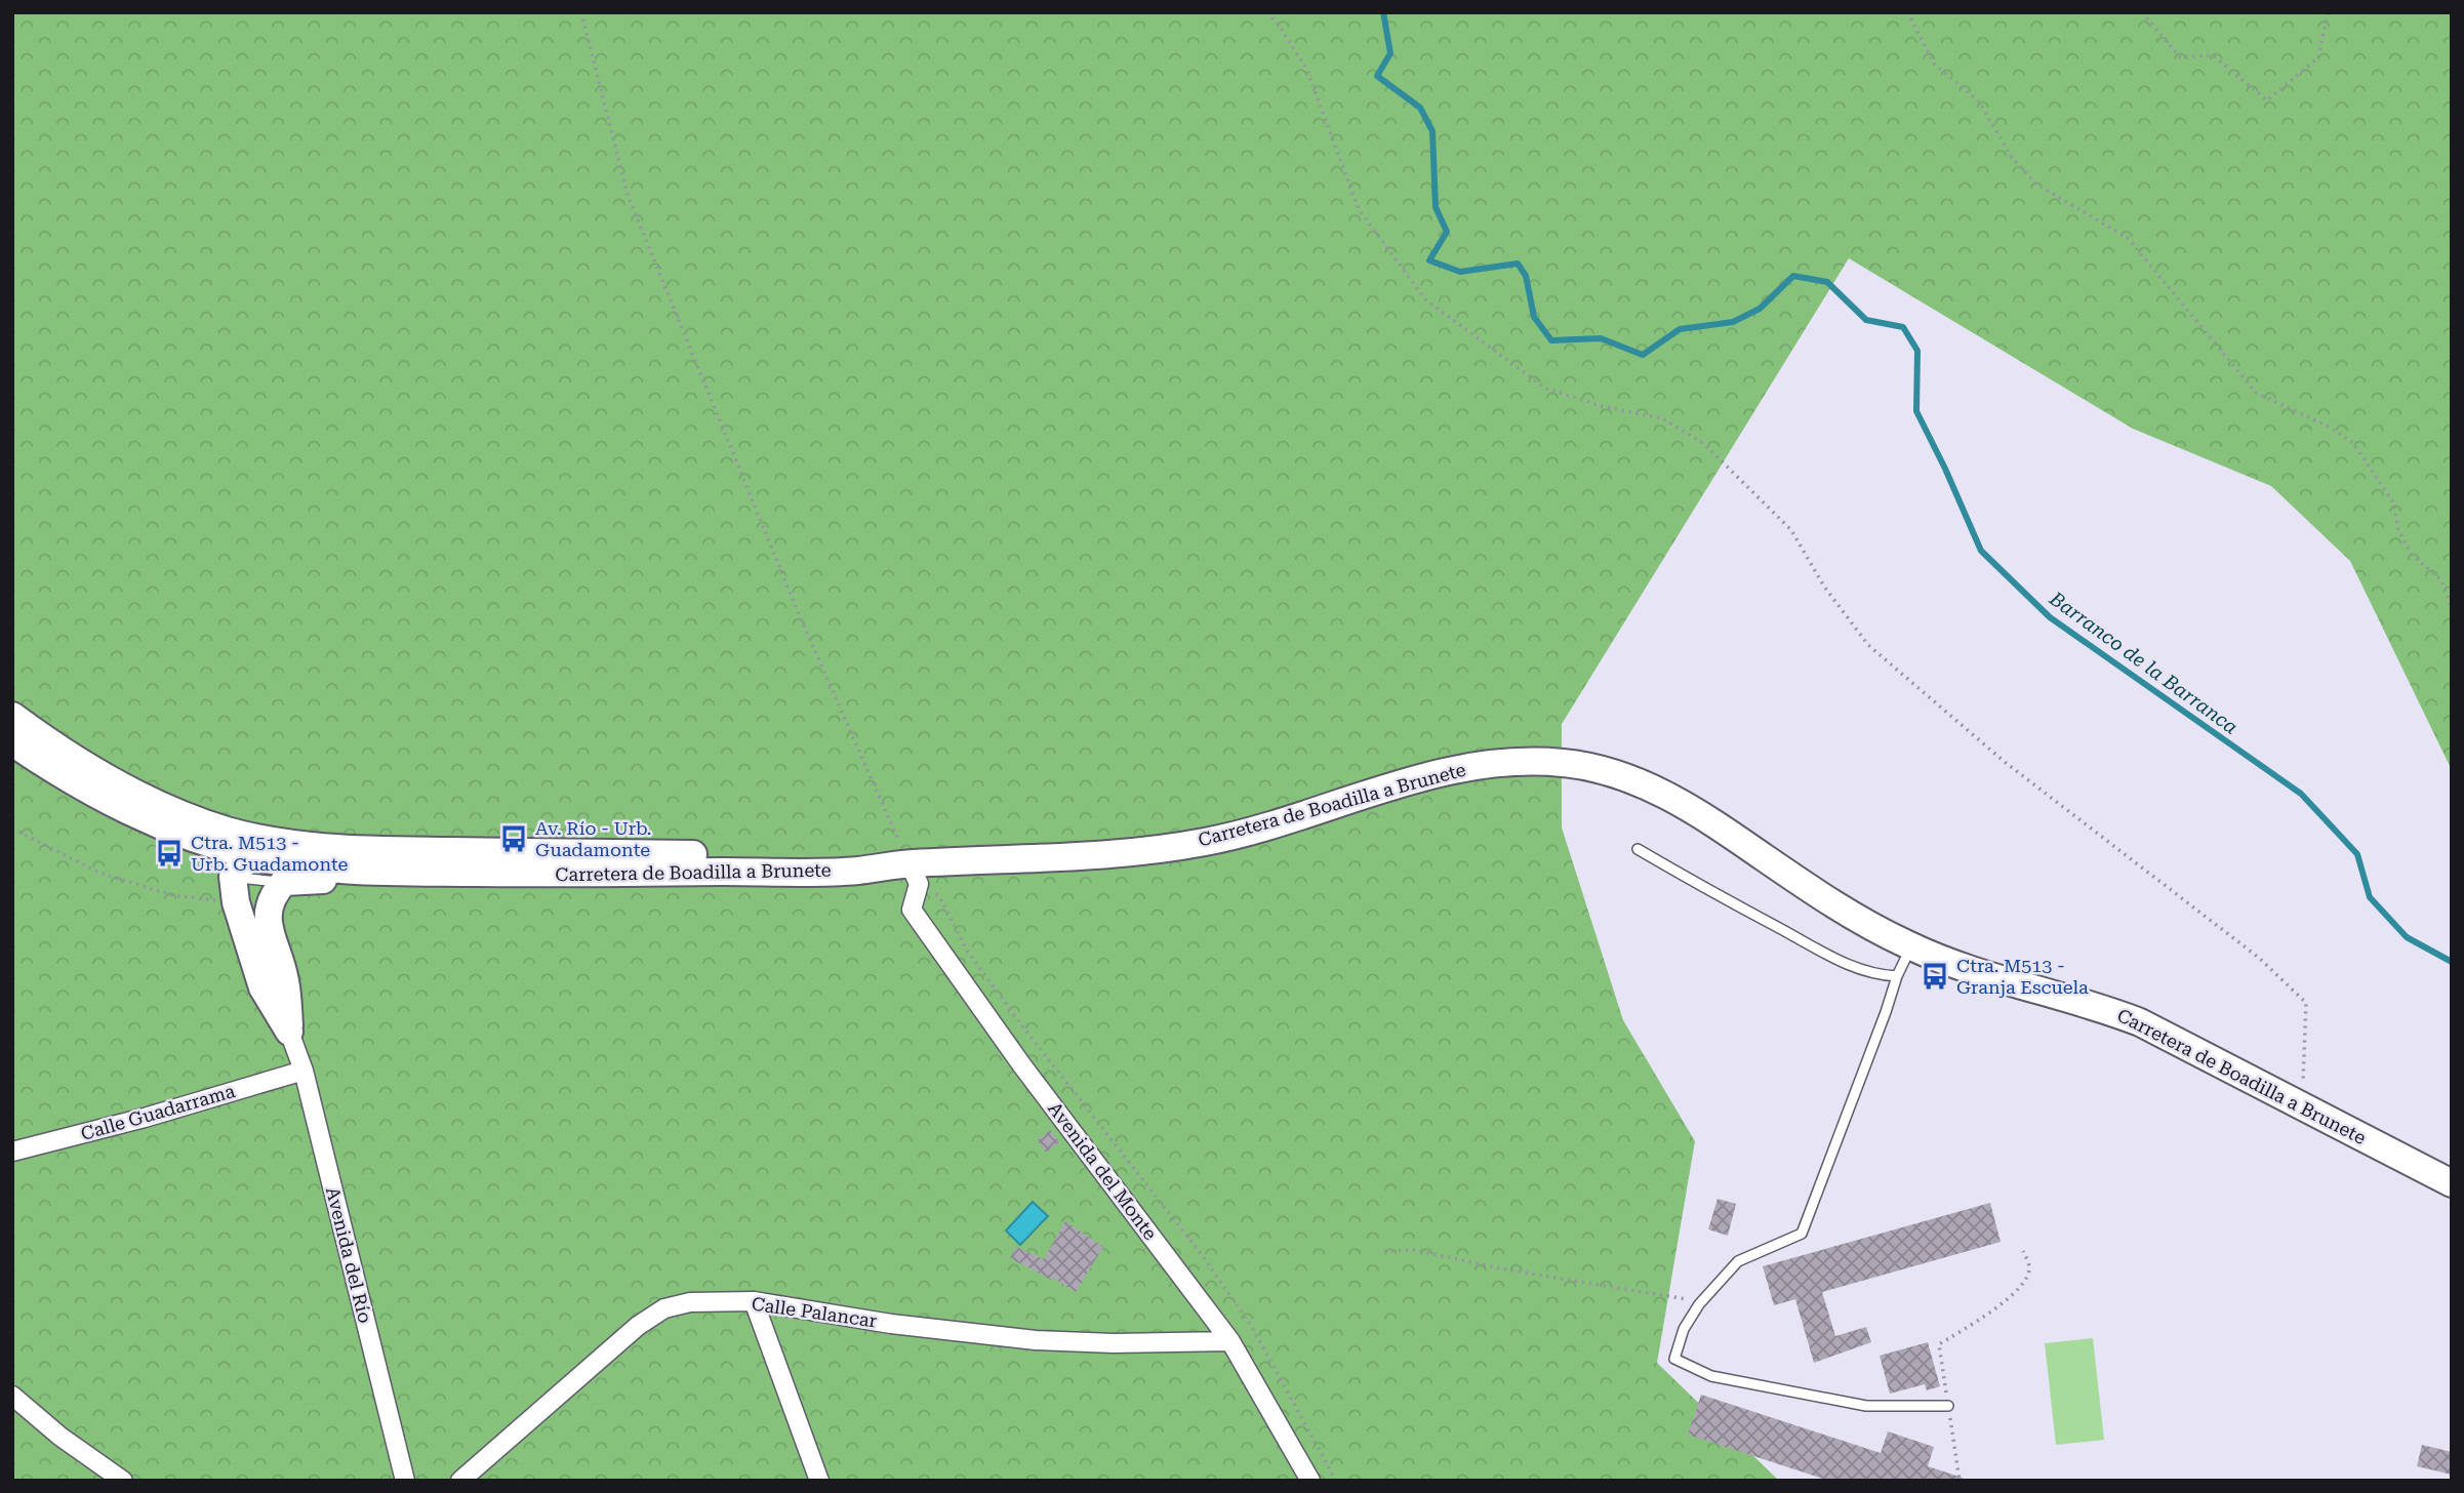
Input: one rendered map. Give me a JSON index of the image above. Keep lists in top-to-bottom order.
{
  "streets": {
    "main road": ["Carretera de Boadilla a Brunete"],
    "street": [
      "Calle Guadarrama",
      "Avenida del Monte",
      "Avenida del Río",
      "Calle Palancar"
    ]
  },
  "crossings": [
    ["Carretera de Boadilla a Brunete", "Avenida del Monte"],
    ["Calle Guadarrama", "Avenida del Río"],
    ["Avenida del Monte", "Calle Palancar"]
  ],
  "water": ["Barranco de la Barranca"],
  "places": {
    "bus stop": ["Av. Río - Urb. Guadamonte", "Ctra. M513 - Urb. Guadamonte", "Ctra. M513 - Granja Escuela"]
  }
}
